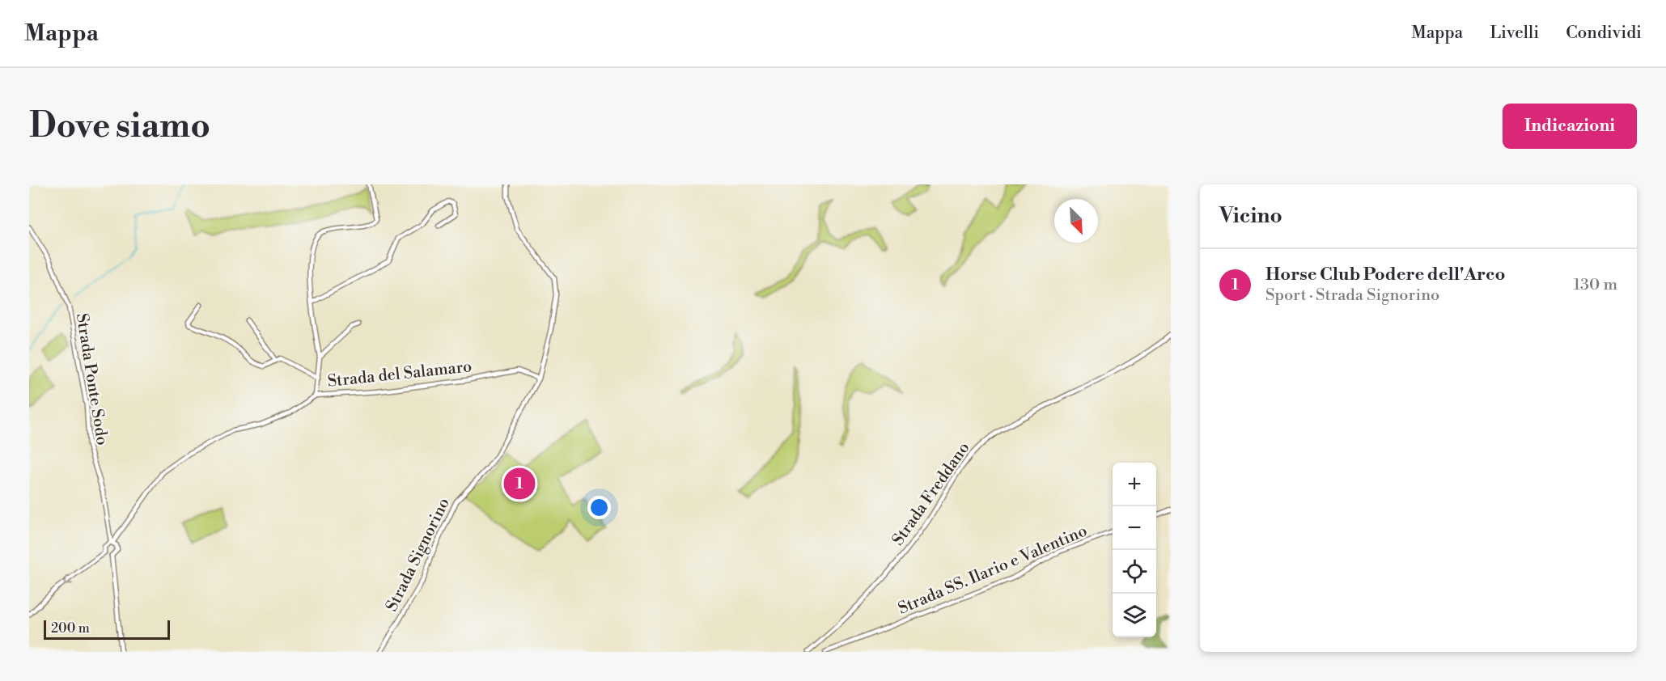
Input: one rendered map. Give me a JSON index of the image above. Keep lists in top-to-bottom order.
{
  "streets": {
    "street": [
      "Strada del Salamaro",
      "Strada Ponte Sodo",
      "Strada Freddano",
      "Strada Signorino",
      "Strada SS. Ilario e Valentino"
    ]
  },
  "crossings": [
    ["Strada del Salamaro", "Strada Ponte Sodo"],
    ["Strada del Salamaro", "Strada Signorino"]
  ],
  "scale_bar": "200 m",
  "north": "bottom right",
  "page": {
    "header": "Mappa",
    "nav": ["Mappa", "Livelli", "Condividi"],
    "buttons": "Indicazioni",
    "title": "Dove siamo",
    "heading": "Vicino",
    "list": [
      {
        "mark": "1",
        "name": "Horse Club Podere dell'Arco",
        "note": "Sport · Strada Signorino",
        "value": "130 m"
      }
    ],
    "map_buttons": ["+", "−"],
    "pins": "1",
    "scale": "200 m"
  }
}
